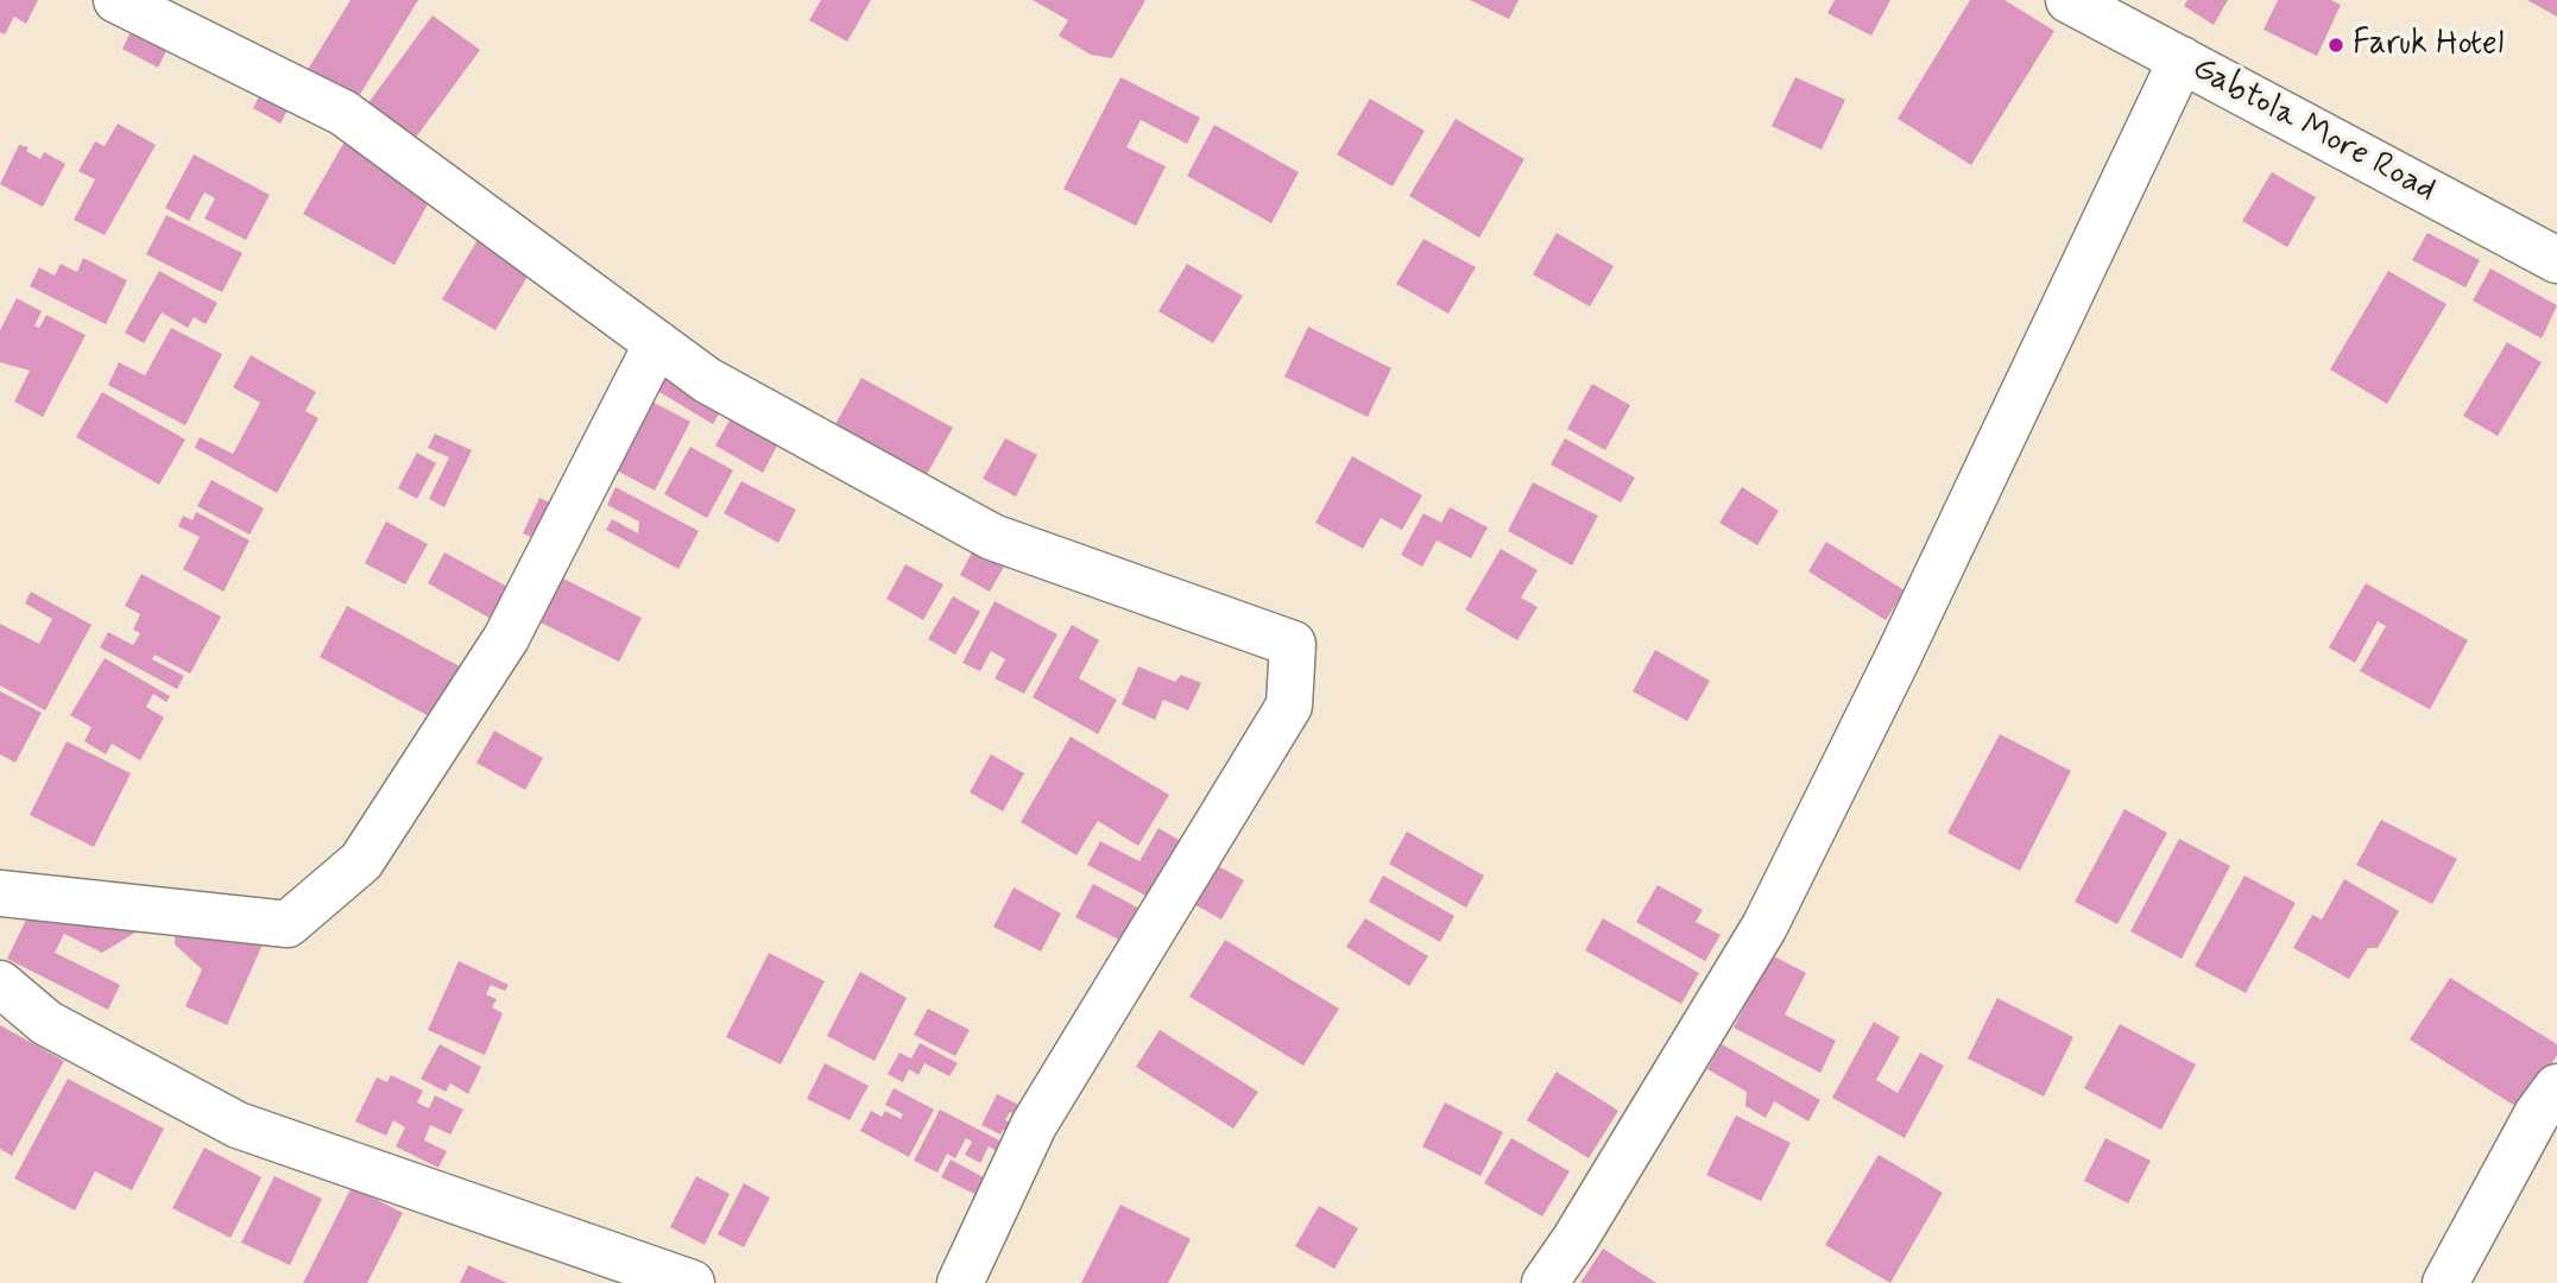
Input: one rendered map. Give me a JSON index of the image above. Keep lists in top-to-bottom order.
{
  "streets": {
    "street": ["Gabtola More Road"]
  },
  "places": ["Faruk Hotel"]
}
